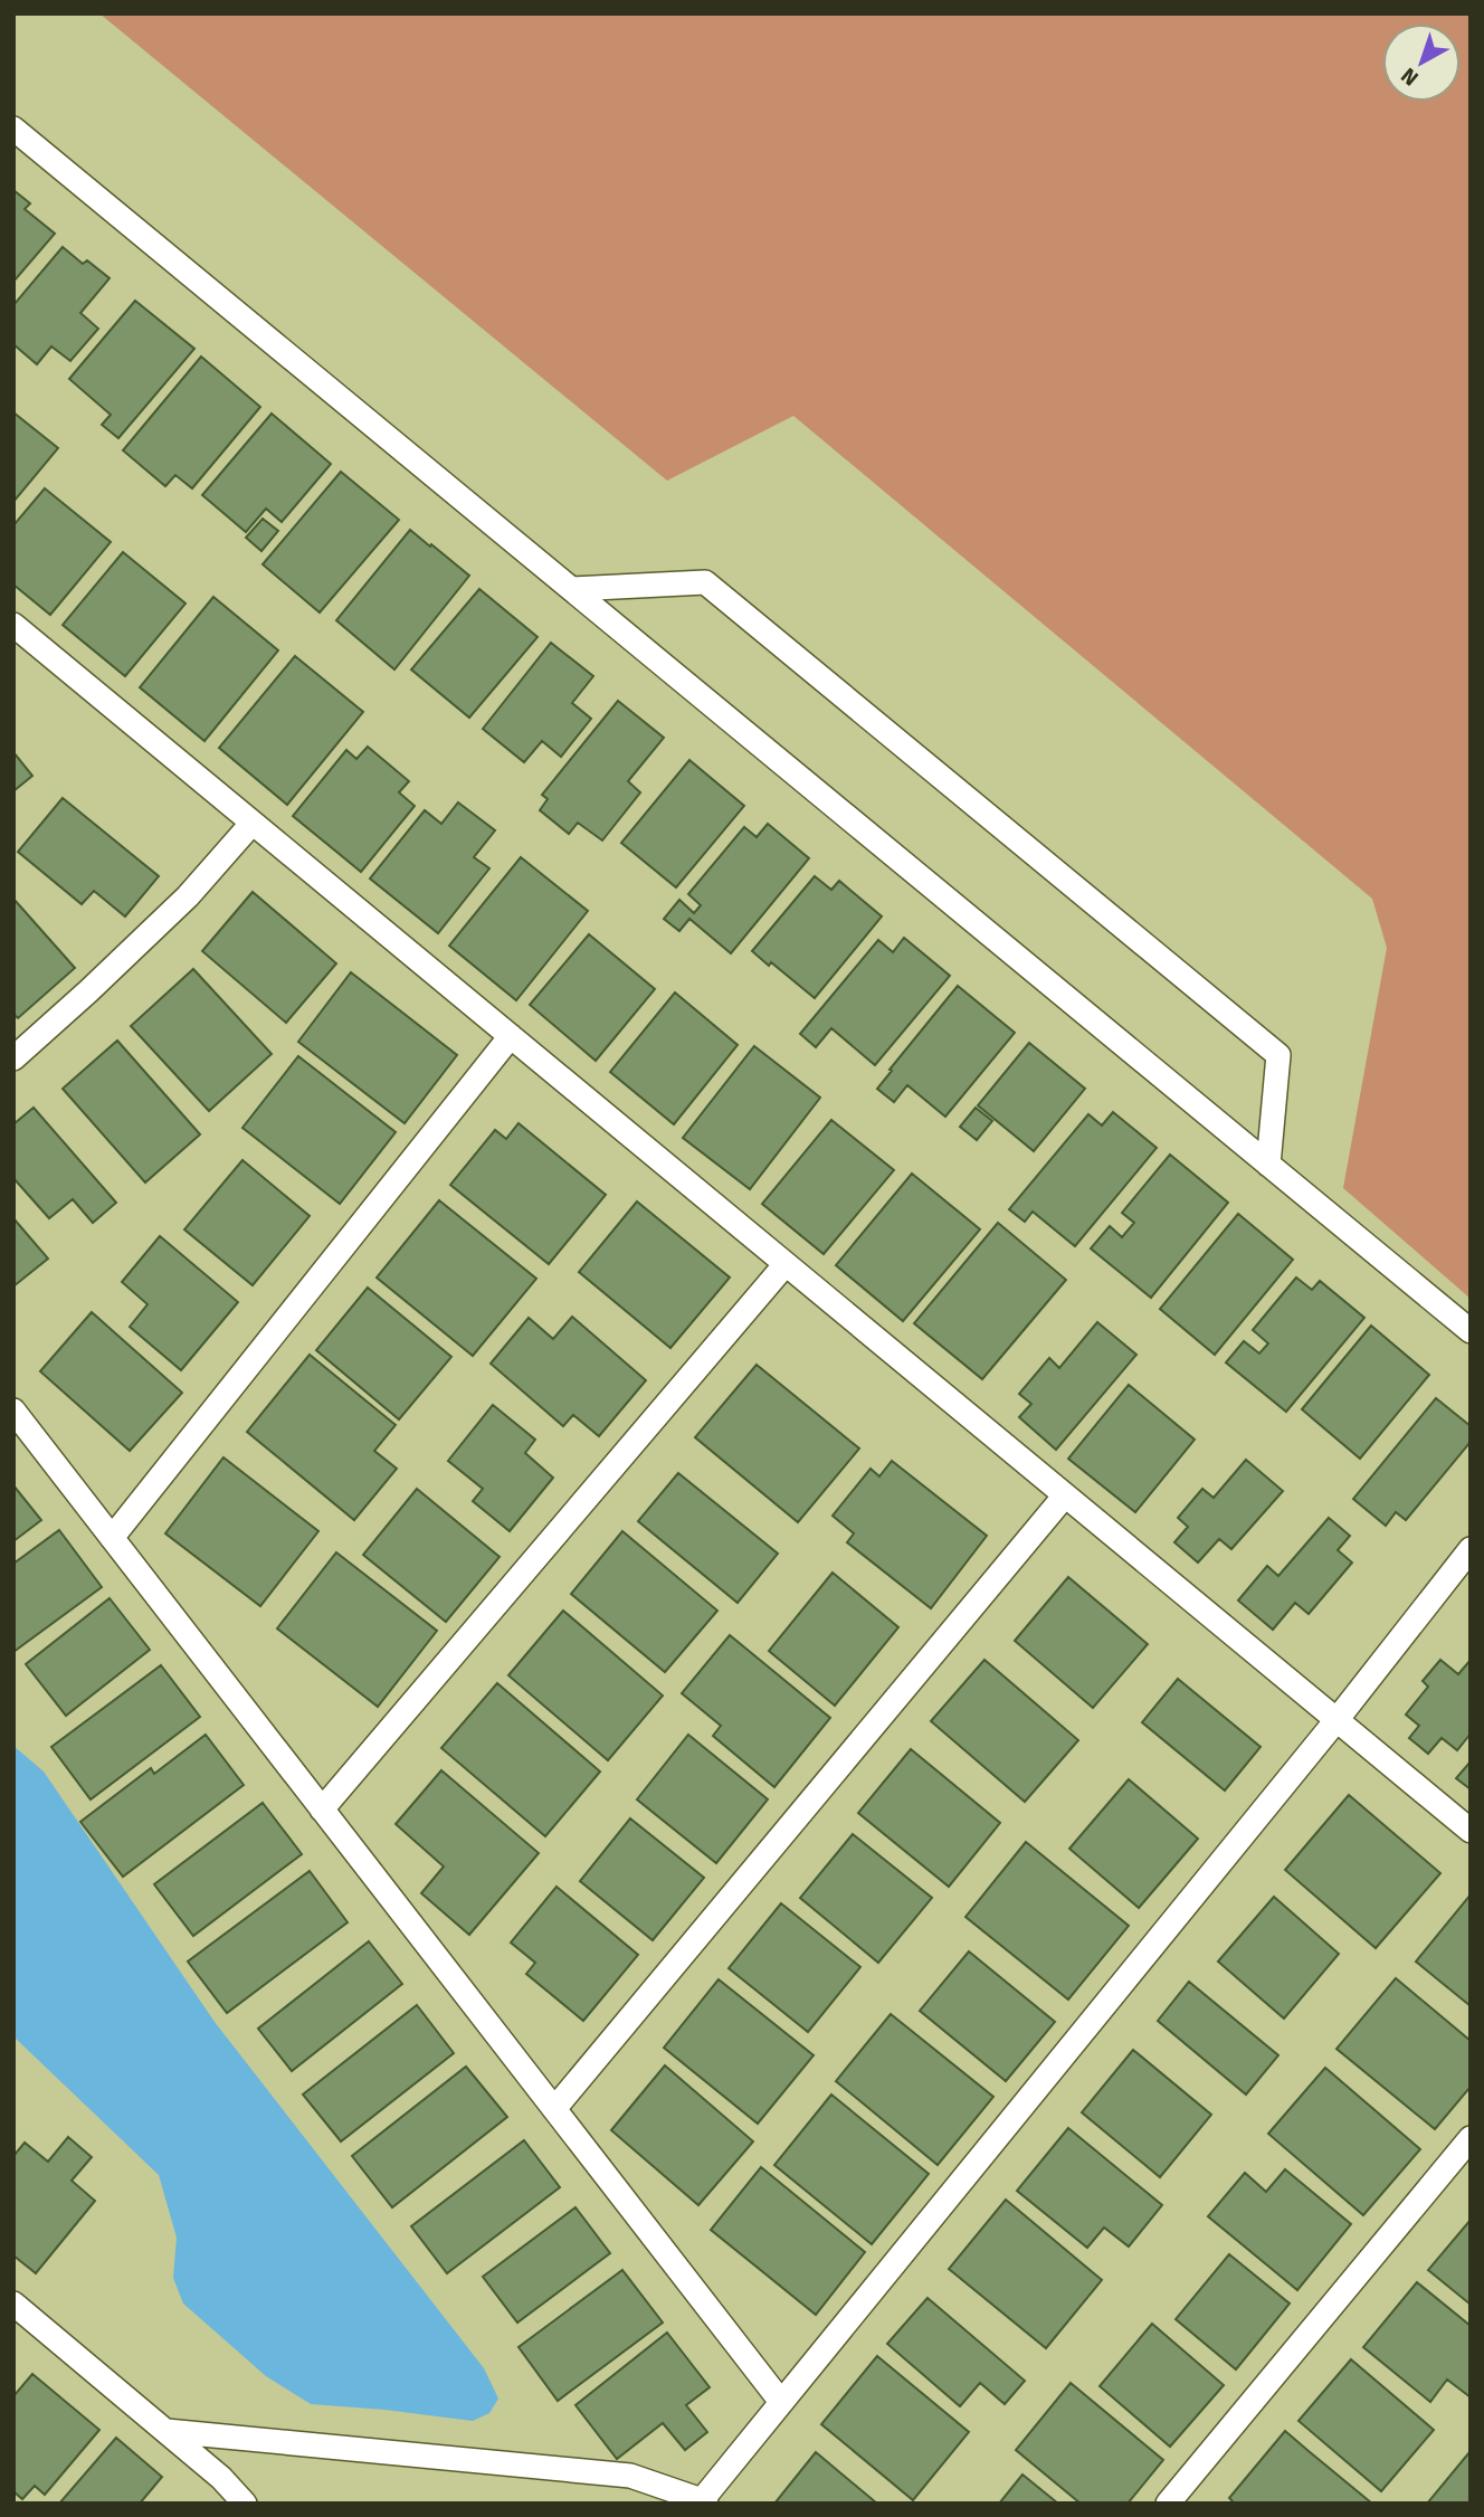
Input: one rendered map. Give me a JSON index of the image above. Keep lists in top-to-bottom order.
{
  "north": "bottom left"
}
